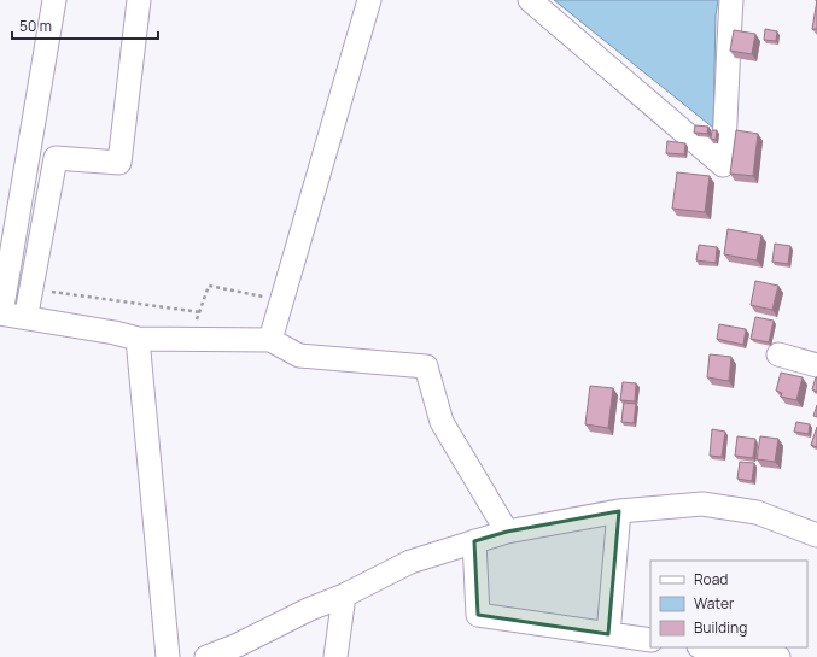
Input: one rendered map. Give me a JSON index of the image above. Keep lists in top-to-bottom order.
{
  "legend": ["Road", "Water", "Building"],
  "scale_bar": "50 m"
}
